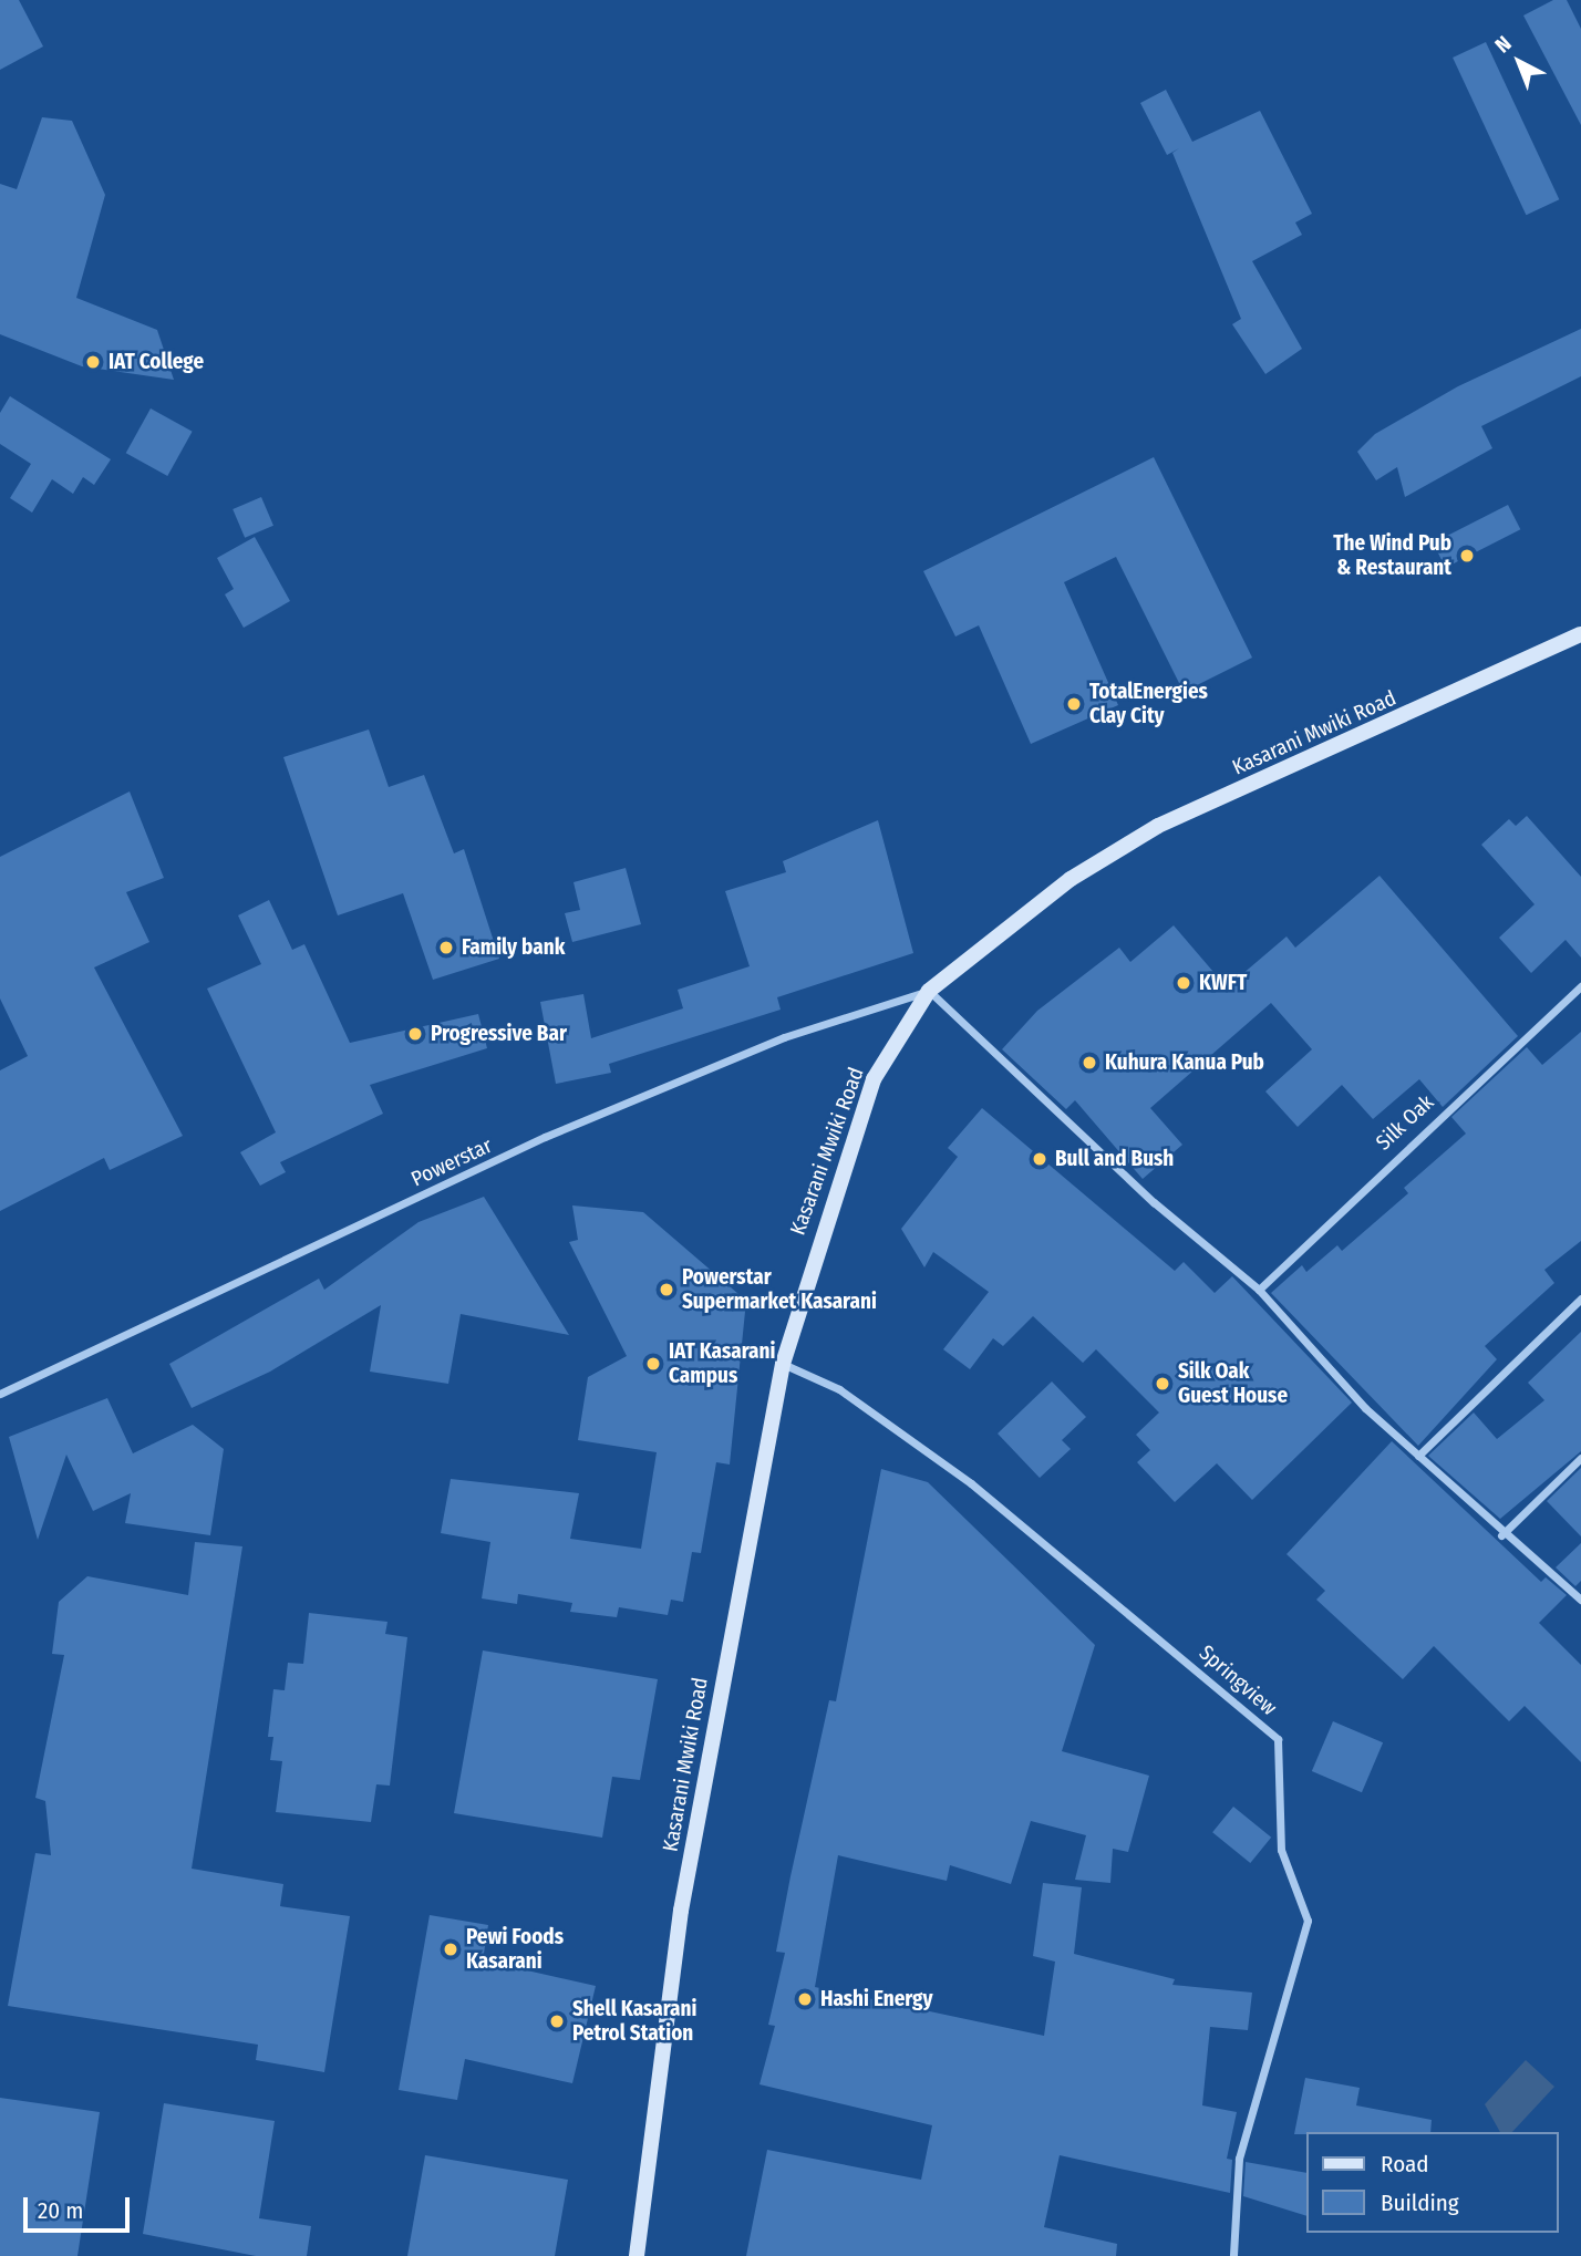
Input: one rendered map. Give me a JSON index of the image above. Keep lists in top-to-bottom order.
{
  "streets": {
    "main road": ["Kasarani Mwiki Road"],
    "street": ["Silk Oak", "Powerstar", "Springview"]
  },
  "crossings": [
    ["Kasarani Mwiki Road", "Powerstar"],
    ["Kasarani Mwiki Road", "Springview"]
  ],
  "places": [
    "IAT College",
    "The Wind Pub & Restaurant",
    "TotalEnergies Clay City",
    "Family bank",
    "KWFT",
    "Progressive Bar",
    "Kuhura Kanua Pub",
    "Bull and Bush",
    "Powerstar Supermarket Kasarani",
    "IAT Kasarani Campus",
    "Silk Oak Guest House",
    "Pewi Foods Kasarani",
    "Hashi Energy",
    "Shell Kasarani Petrol Station"
  ],
  "legend": ["Road", "Building"],
  "scale_bar": "20 m",
  "north": "top left"
}
